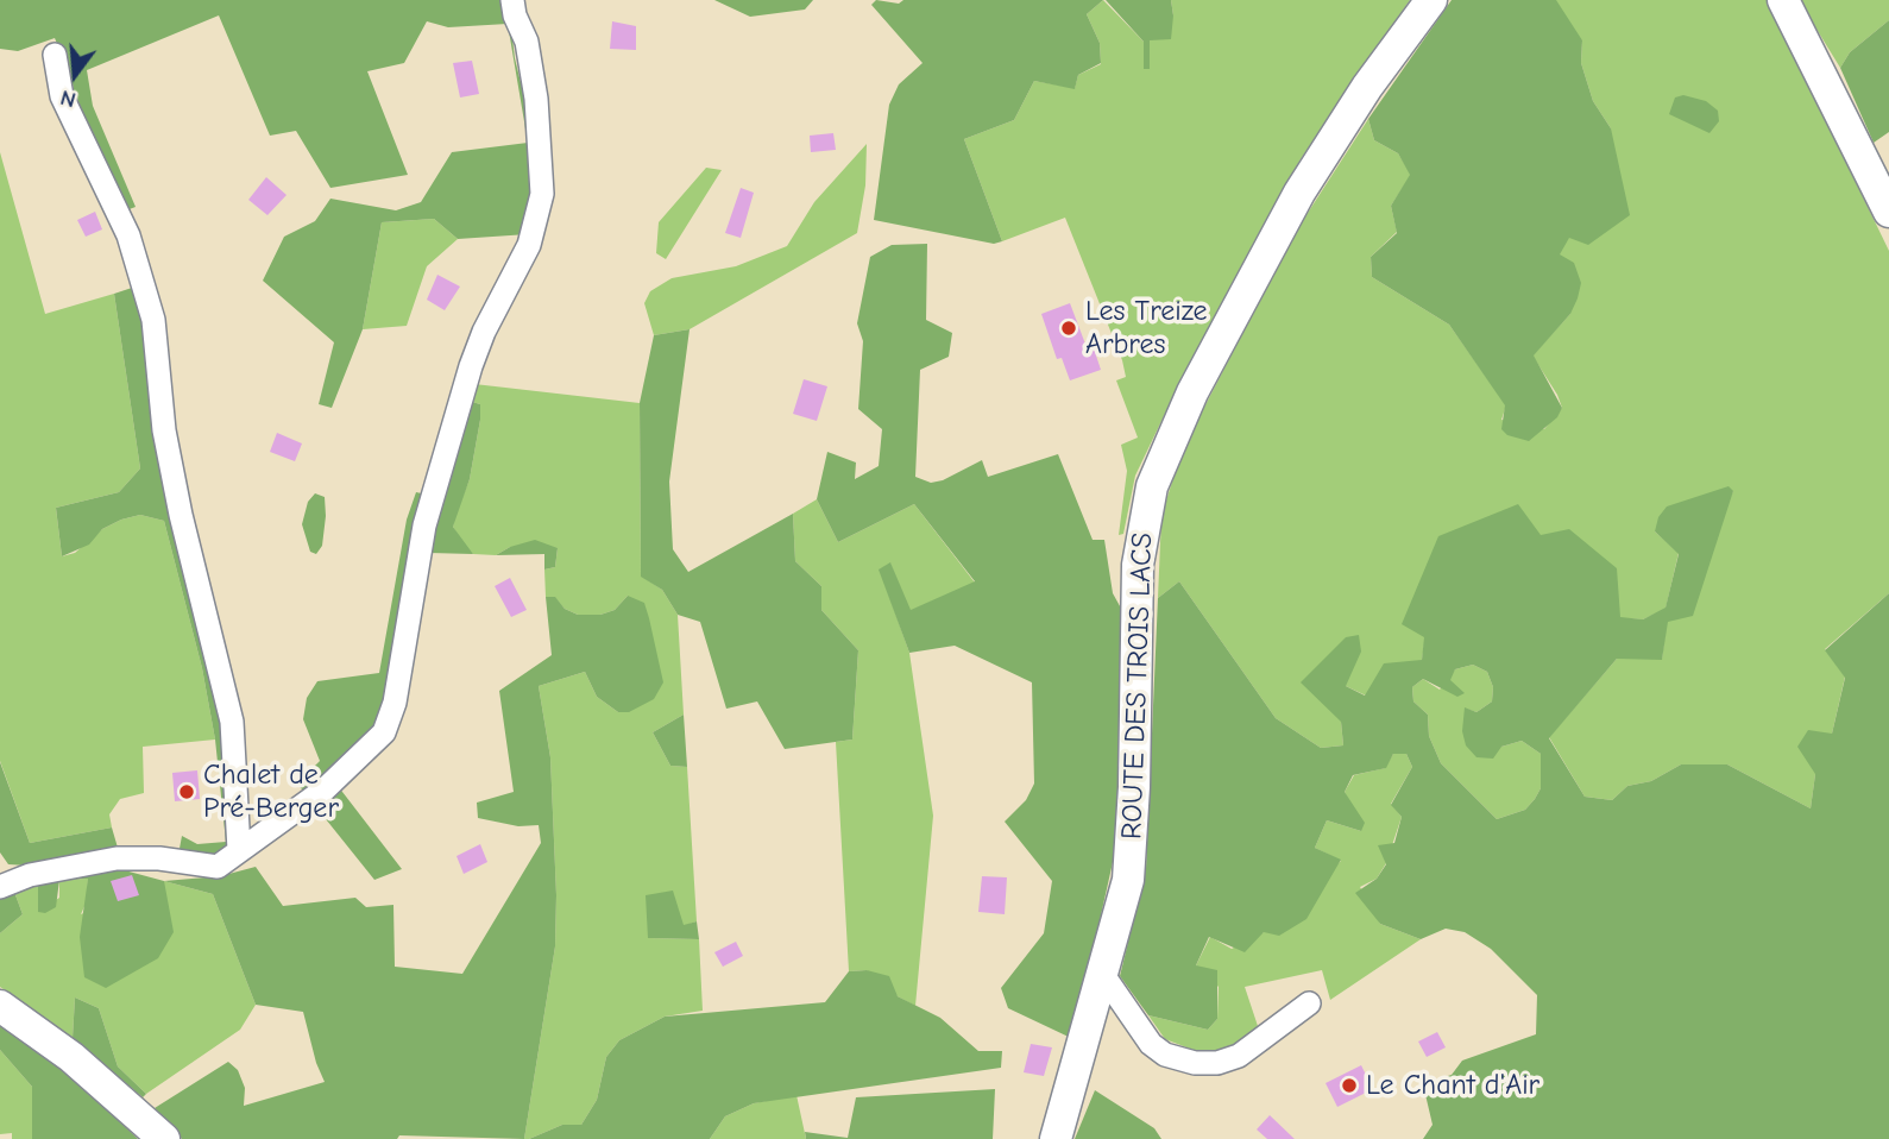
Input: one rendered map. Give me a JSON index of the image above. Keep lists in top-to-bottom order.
{
  "streets": {
    "street": ["ROUTE DES TROIS LACS"]
  },
  "places": ["Les Treize Arbres", "Chalet de Pré-Berger", "Le Chant d'Air"],
  "north": "bottom"
}
